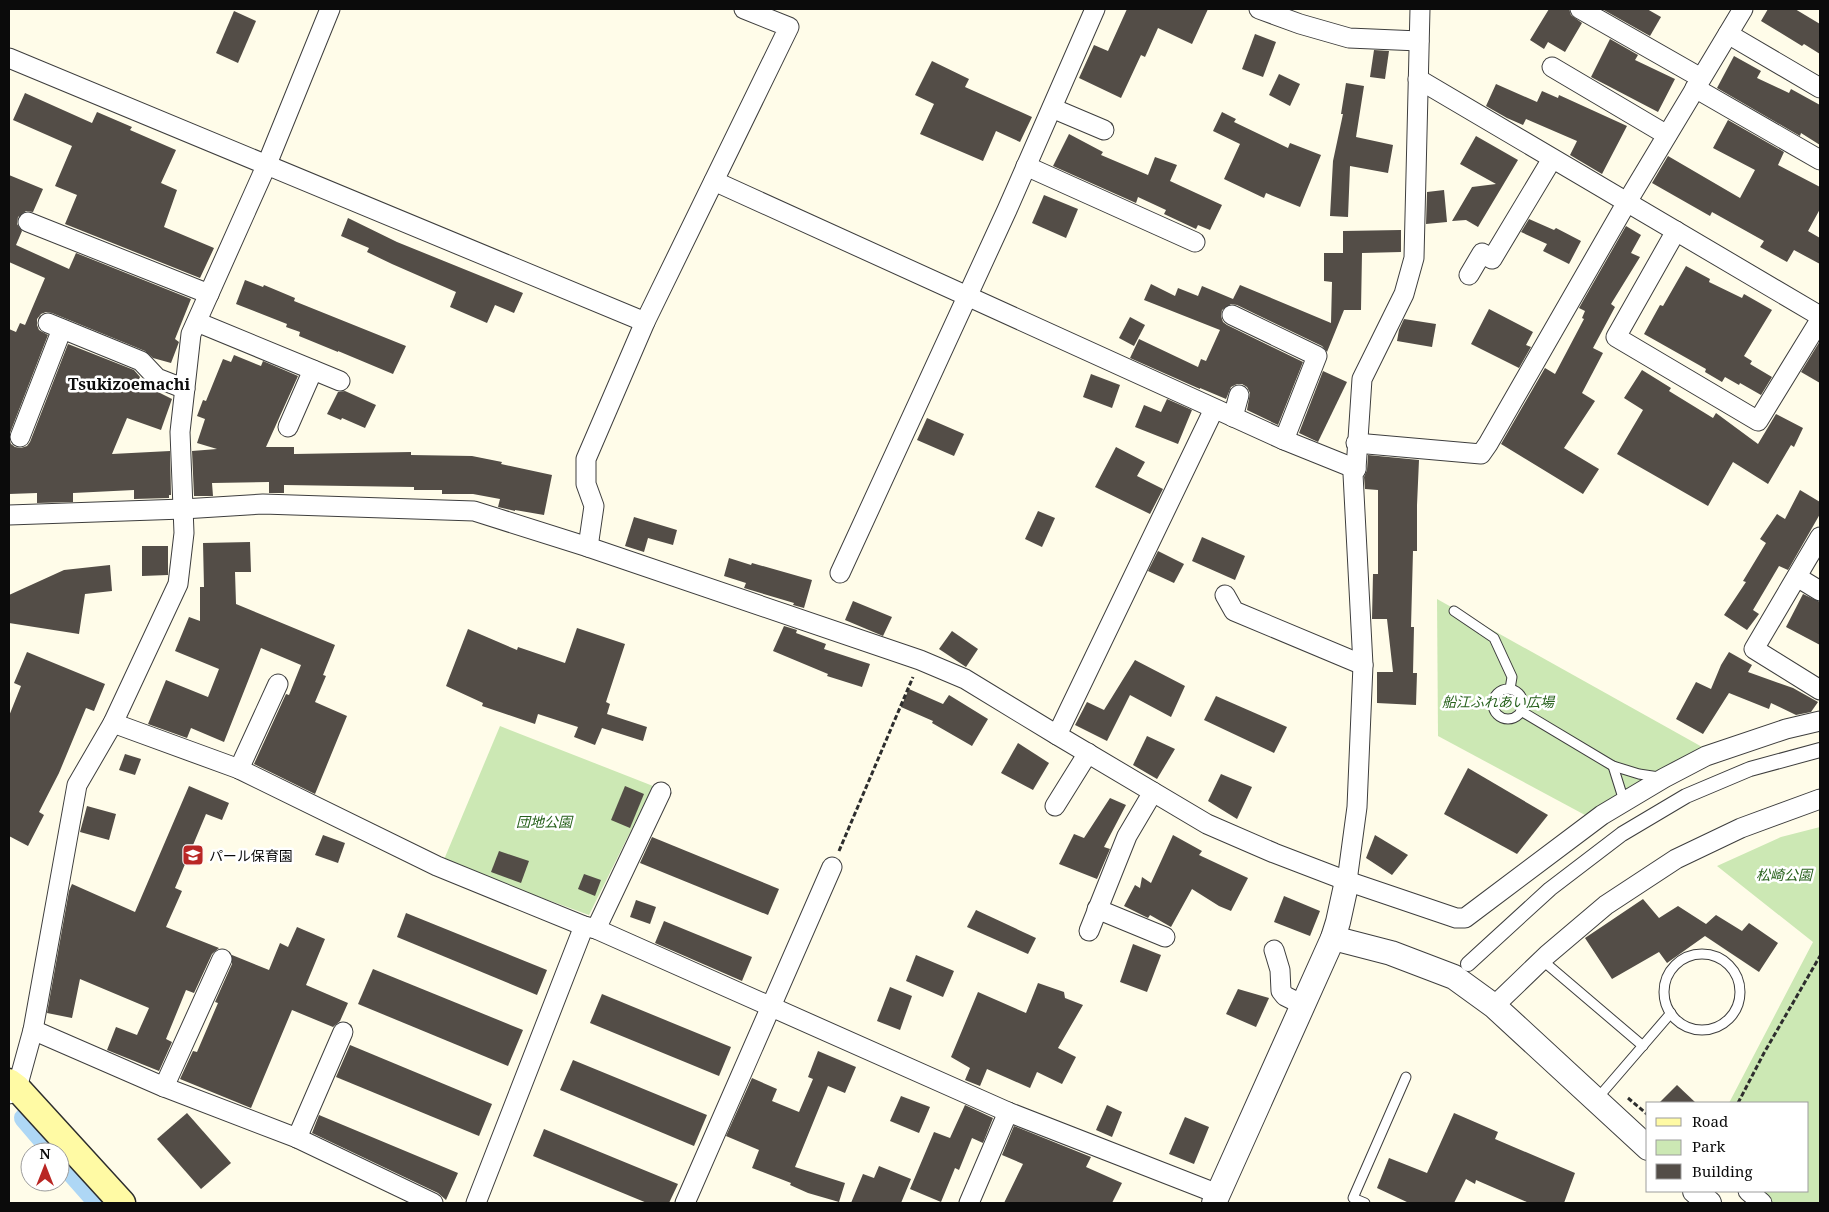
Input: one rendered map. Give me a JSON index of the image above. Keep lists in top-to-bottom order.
{
  "districts": ["Tsukizoemachi"],
  "parks": ["船江ふれあい広場", "団地公園", "松崎公園"],
  "places": {
    "school or university": ["パール保育園"]
  },
  "legend": ["Road", "Park", "Building"],
  "north": "top"
}
